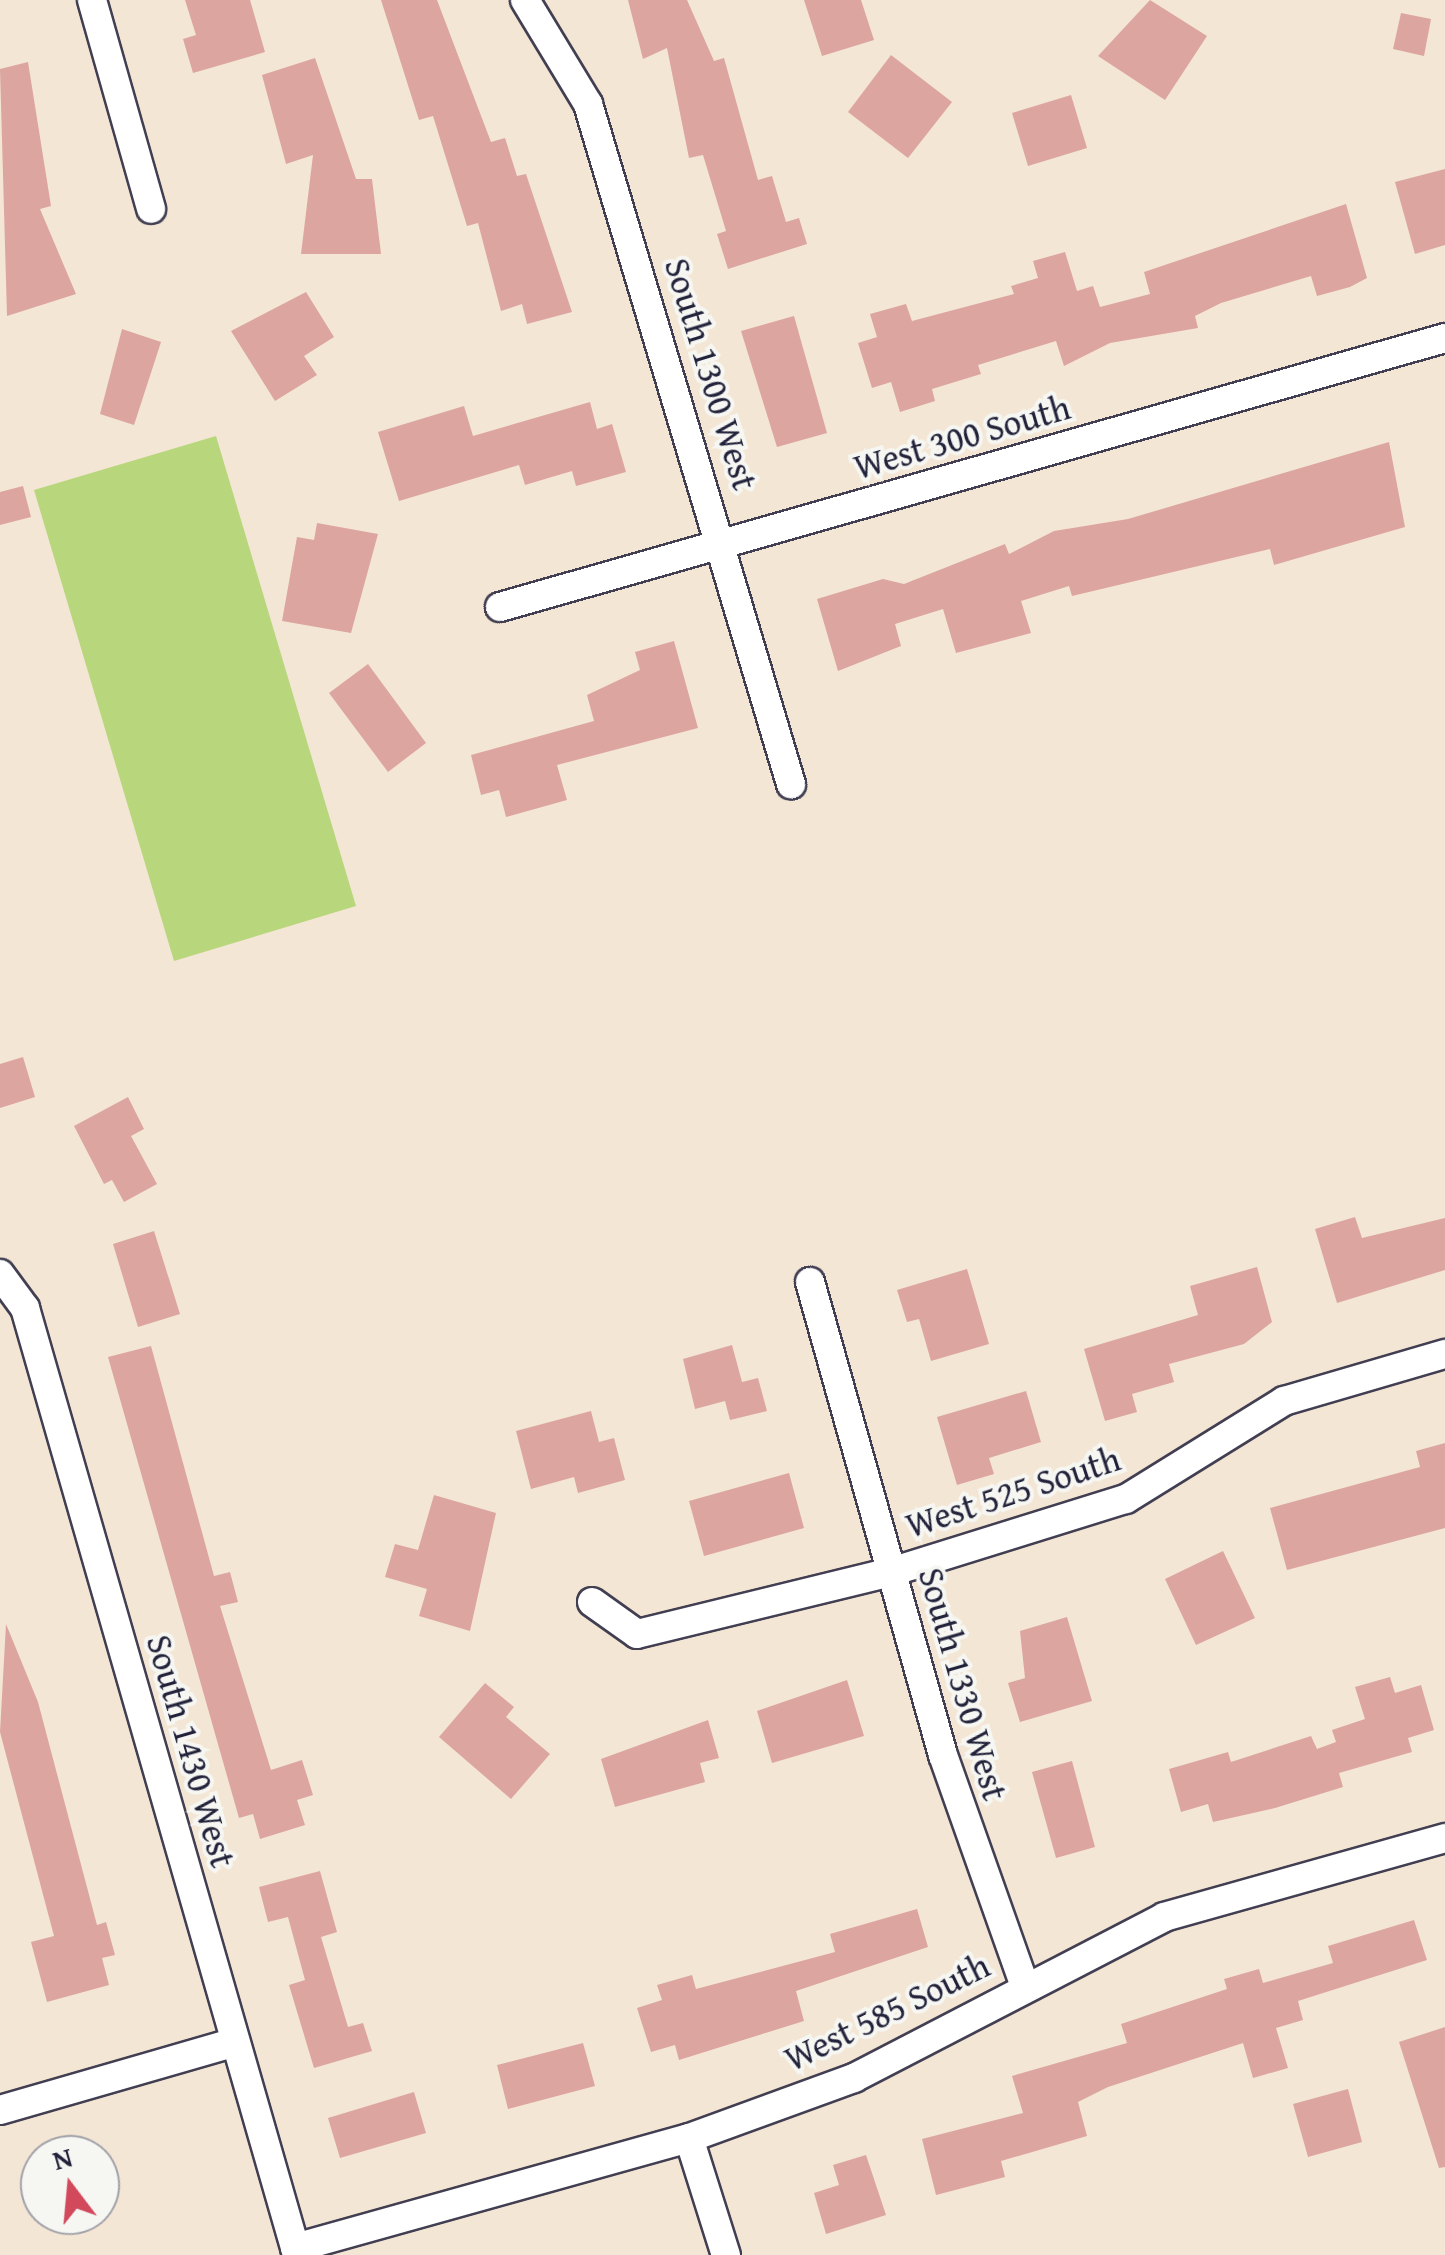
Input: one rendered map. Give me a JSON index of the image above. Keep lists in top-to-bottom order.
{
  "streets": {
    "street": [
      "South 1300 West",
      "West 300 South",
      "West 525 South",
      "South 1330 West",
      "South 1430 West",
      "West 585 South"
    ]
  },
  "crossings": [
    ["South 1300 West", "West 300 South"],
    ["West 525 South", "South 1330 West"],
    ["South 1330 West", "West 585 South"],
    ["South 1430 West", "West 585 South"]
  ],
  "north": "top"
}
